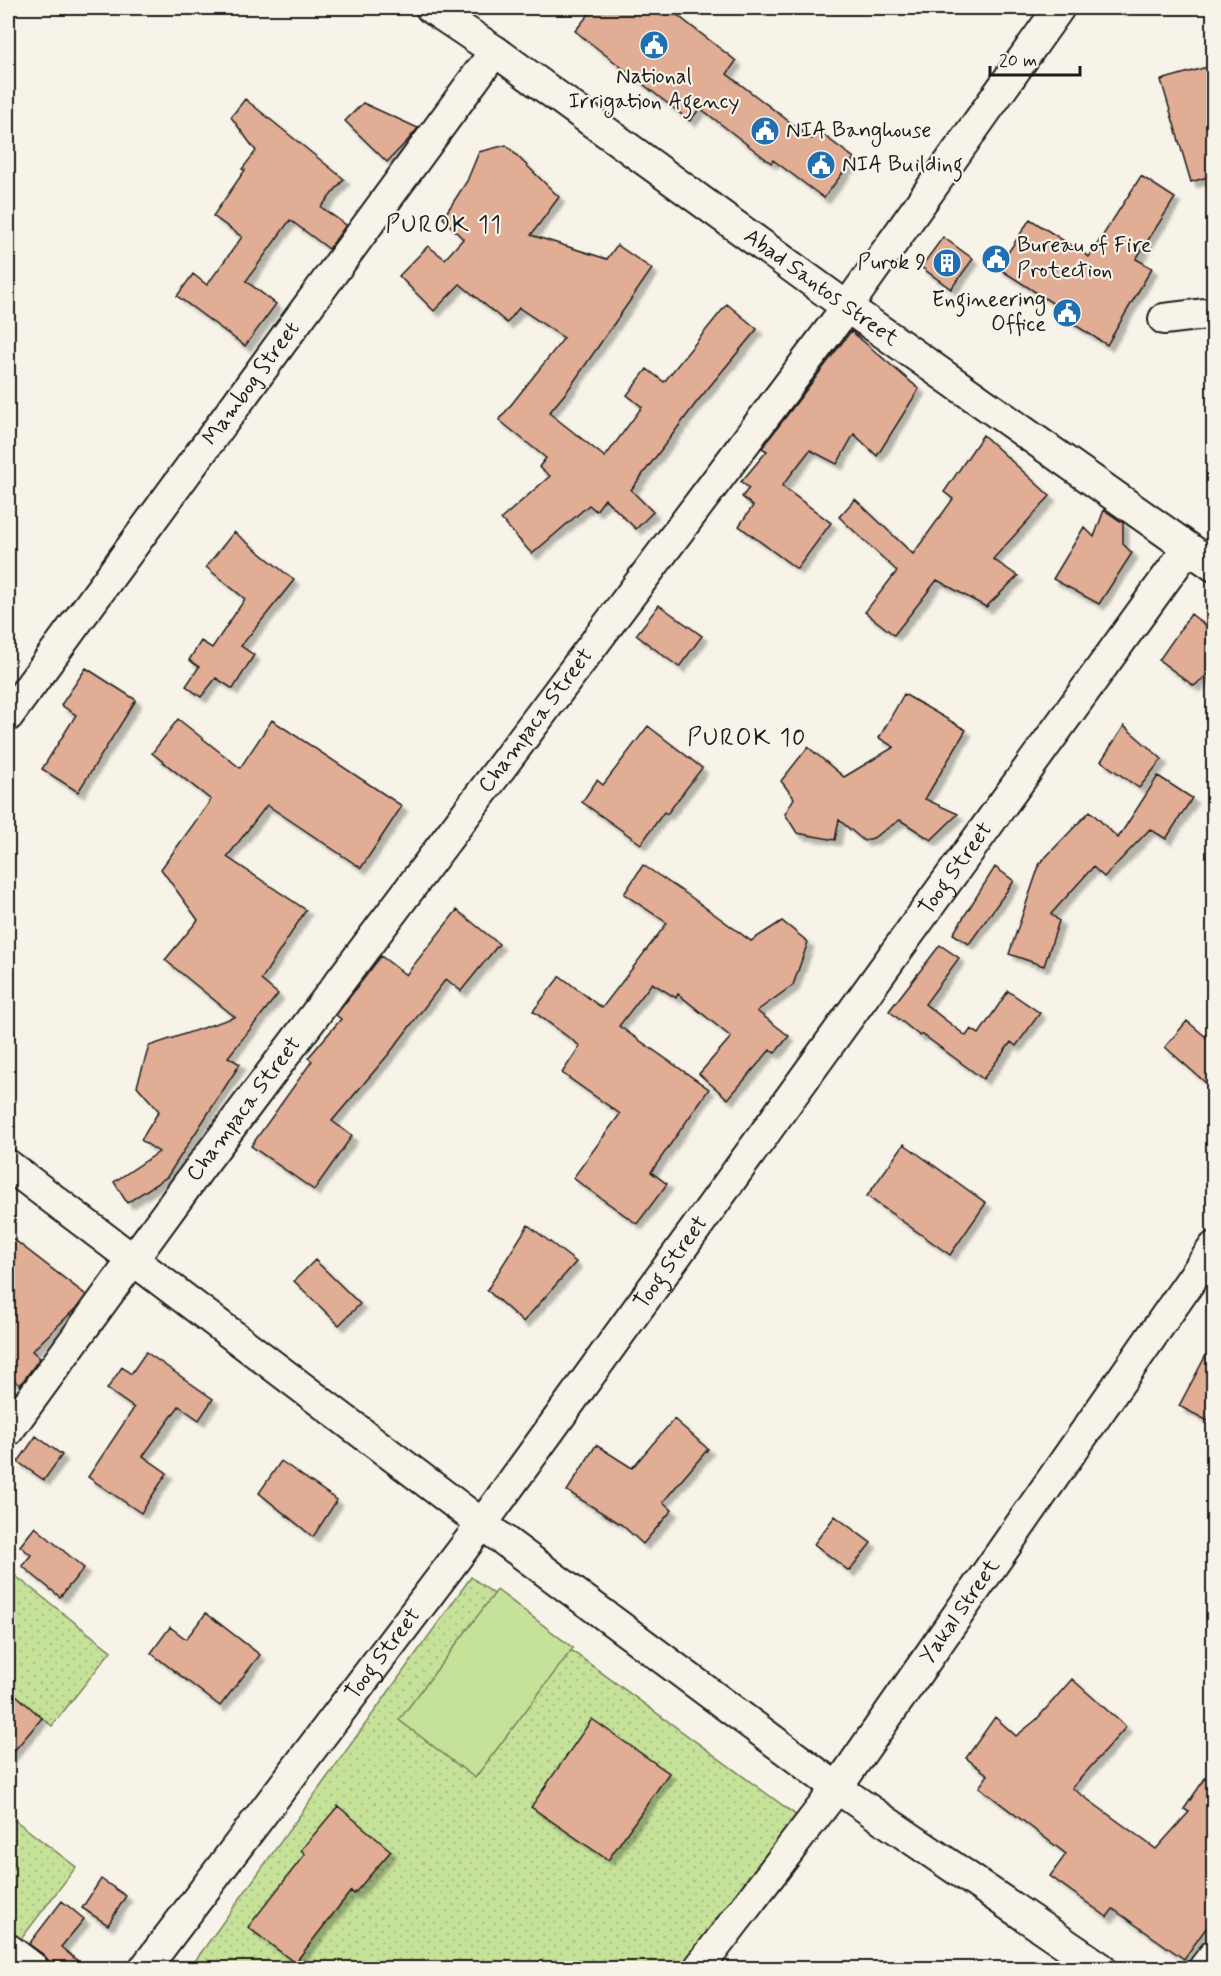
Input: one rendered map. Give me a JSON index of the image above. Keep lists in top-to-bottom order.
{
  "streets": {
    "street": [
      "Abad Santos Street",
      "Mambog Street",
      "Champaca Street",
      "Toog Street",
      "Yakal Street"
    ]
  },
  "crossings": [
    ["Abad Santos Street", "Mambog Street"],
    ["Abad Santos Street", "Champaca Street"],
    ["Abad Santos Street", "Toog Street"]
  ],
  "districts": ["PUROK 11", "PUROK 10"],
  "places": {
    "public building": [
      "National Irrigation Agency",
      "NIA Banghouse",
      "NIA Building",
      "Bureau of Fire Protection",
      "Engineering Office"
    ],
    "building": ["Purok 9"]
  },
  "scale_bar": "20 m"
}
